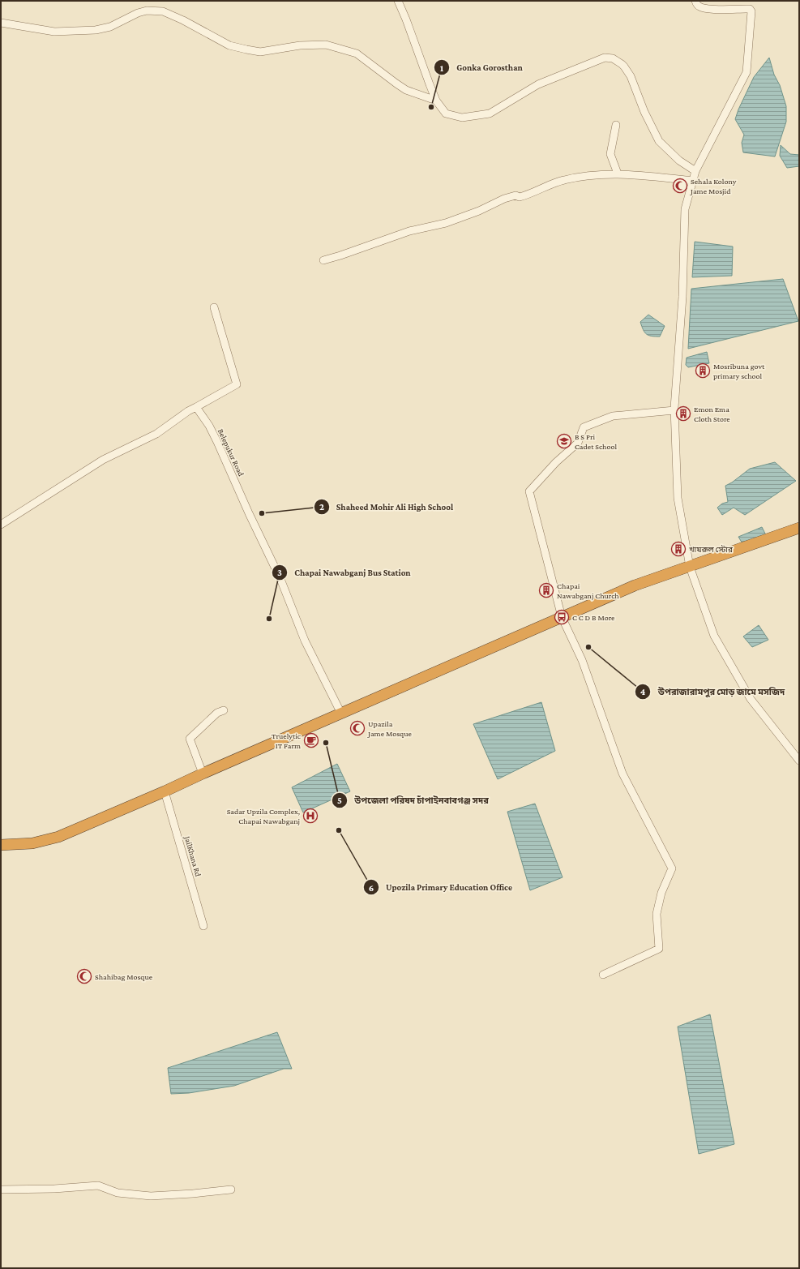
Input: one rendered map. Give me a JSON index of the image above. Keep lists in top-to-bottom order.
{
  "streets": {
    "street": ["Belepukur Road", "JailKhana Rd"]
  },
  "places": {
    "other": [
      "Gonka Gorosthan",
      "Shaheed Mohir Ali High School",
      "Chapai Nawabganj Bus Station",
      "উপরাজারামপুর মোড় জামে মসজিদ",
      "উপজেলা পরিষদ চাঁপাইনবাবগঞ্জ সদর",
      "Upozila Primary Education Office"
    ],
    "mosque": ["Sehala Kolony Jame Mosjid", "Upazila Jame Mosque", "Shahibag Mosque"],
    "building": [
      "Mosribuna govt primary school",
      "Emon Ema Cloth Store",
      "খায়রুল স্টোর",
      "Chapai Nawabganj Church"
    ],
    "school or university": ["B S Pri Cadet School"],
    "bus stop": ["C C D B More"],
    "cafe": ["Truelytic IT Farm"],
    "hospital": ["Sadar Upzila Complex, Chapai Nawabganj"]
  }
}
